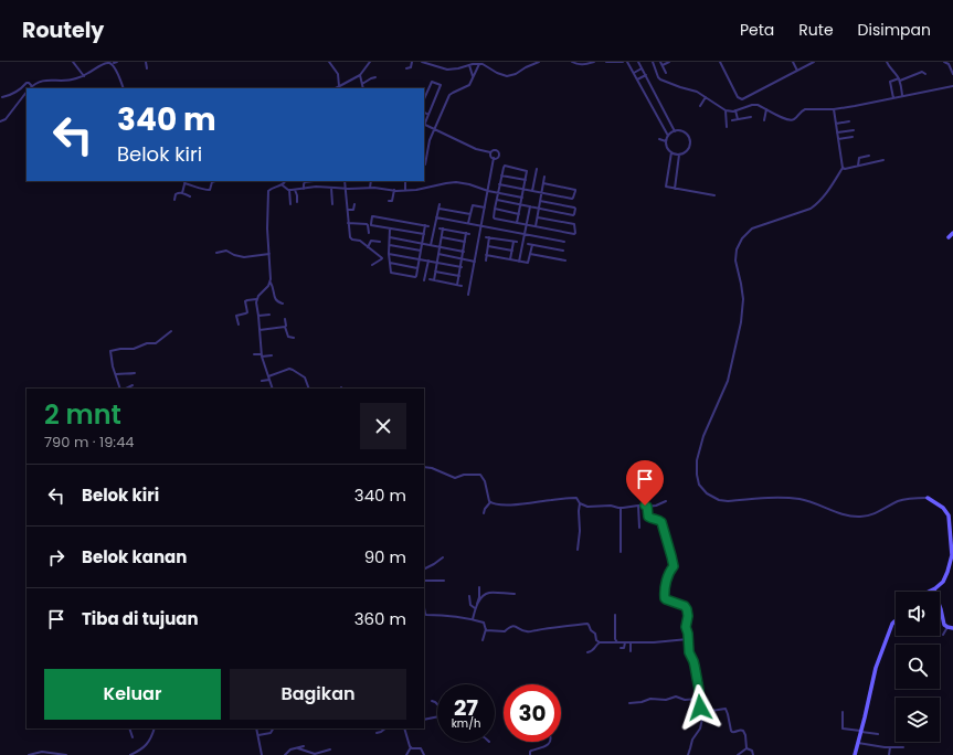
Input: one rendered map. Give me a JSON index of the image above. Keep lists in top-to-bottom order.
{
  "page": {
    "header": "Routely",
    "nav": ["Peta", "Rute", "Disimpan"],
    "turn": ["340 m", "Belok kiri"],
    "heading": ["2 mnt", "790 m · 19:44"],
    "list": [
      {
        "name": "Belok kiri",
        "value": "340 m"
      },
      {
        "name": "Belok kanan",
        "value": "90 m"
      },
      {
        "name": "Tiba di tujuan",
        "value": "360 m"
      }
    ],
    "buttons": ["Keluar", "Bagikan"],
    "speed": "27 km/h",
    "limit": "30"
  }
}
